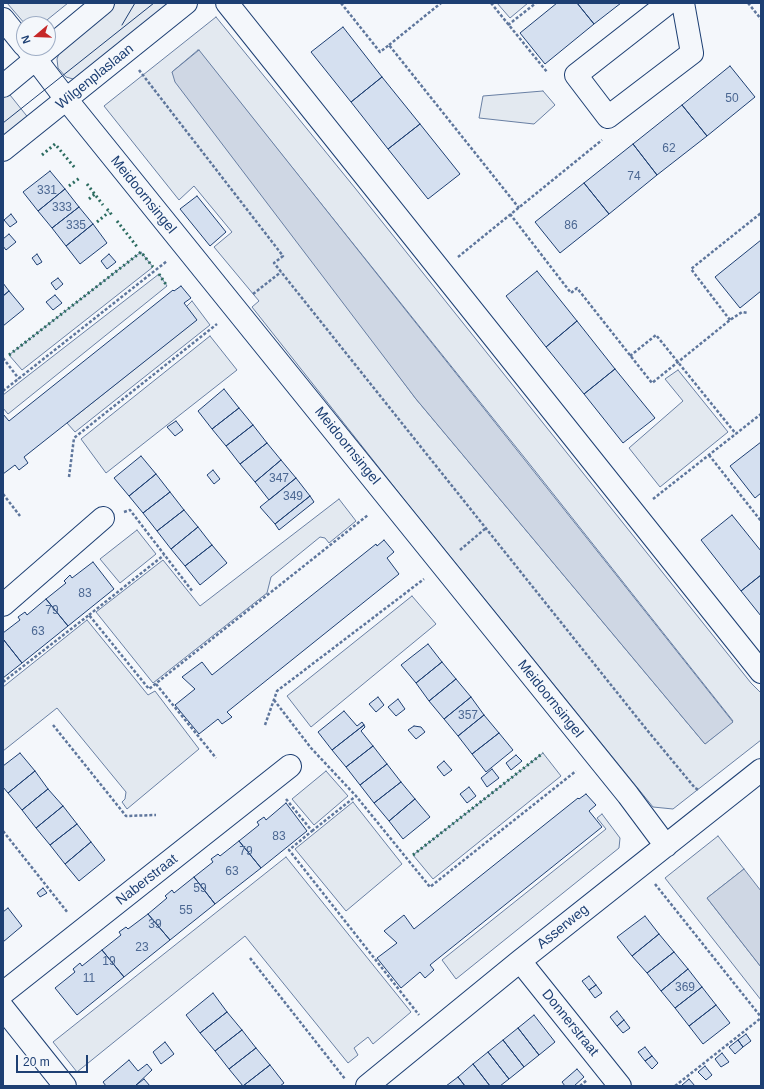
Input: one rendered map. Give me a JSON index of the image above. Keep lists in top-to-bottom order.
{
  "streets": {
    "street": [
      "Wilgenplaslaan",
      "Meidoornsingel",
      "Naberstraat",
      "Asserweg",
      "Donnerstraat"
    ]
  },
  "crossings": [
    ["Wilgenplaslaan", "Meidoornsingel"],
    ["Meidoornsingel", "Asserweg"],
    ["Asserweg", "Donnerstraat"]
  ],
  "house_numbers": [
    "50",
    "62",
    "74",
    "331",
    "333",
    "335",
    "86",
    "347",
    "349",
    "83",
    "79",
    "63",
    "357",
    "83",
    "79",
    "63",
    "59",
    "55",
    "39",
    "23",
    "19",
    "11",
    "369"
  ],
  "scale_bar": "20 m",
  "north": "left"
}
